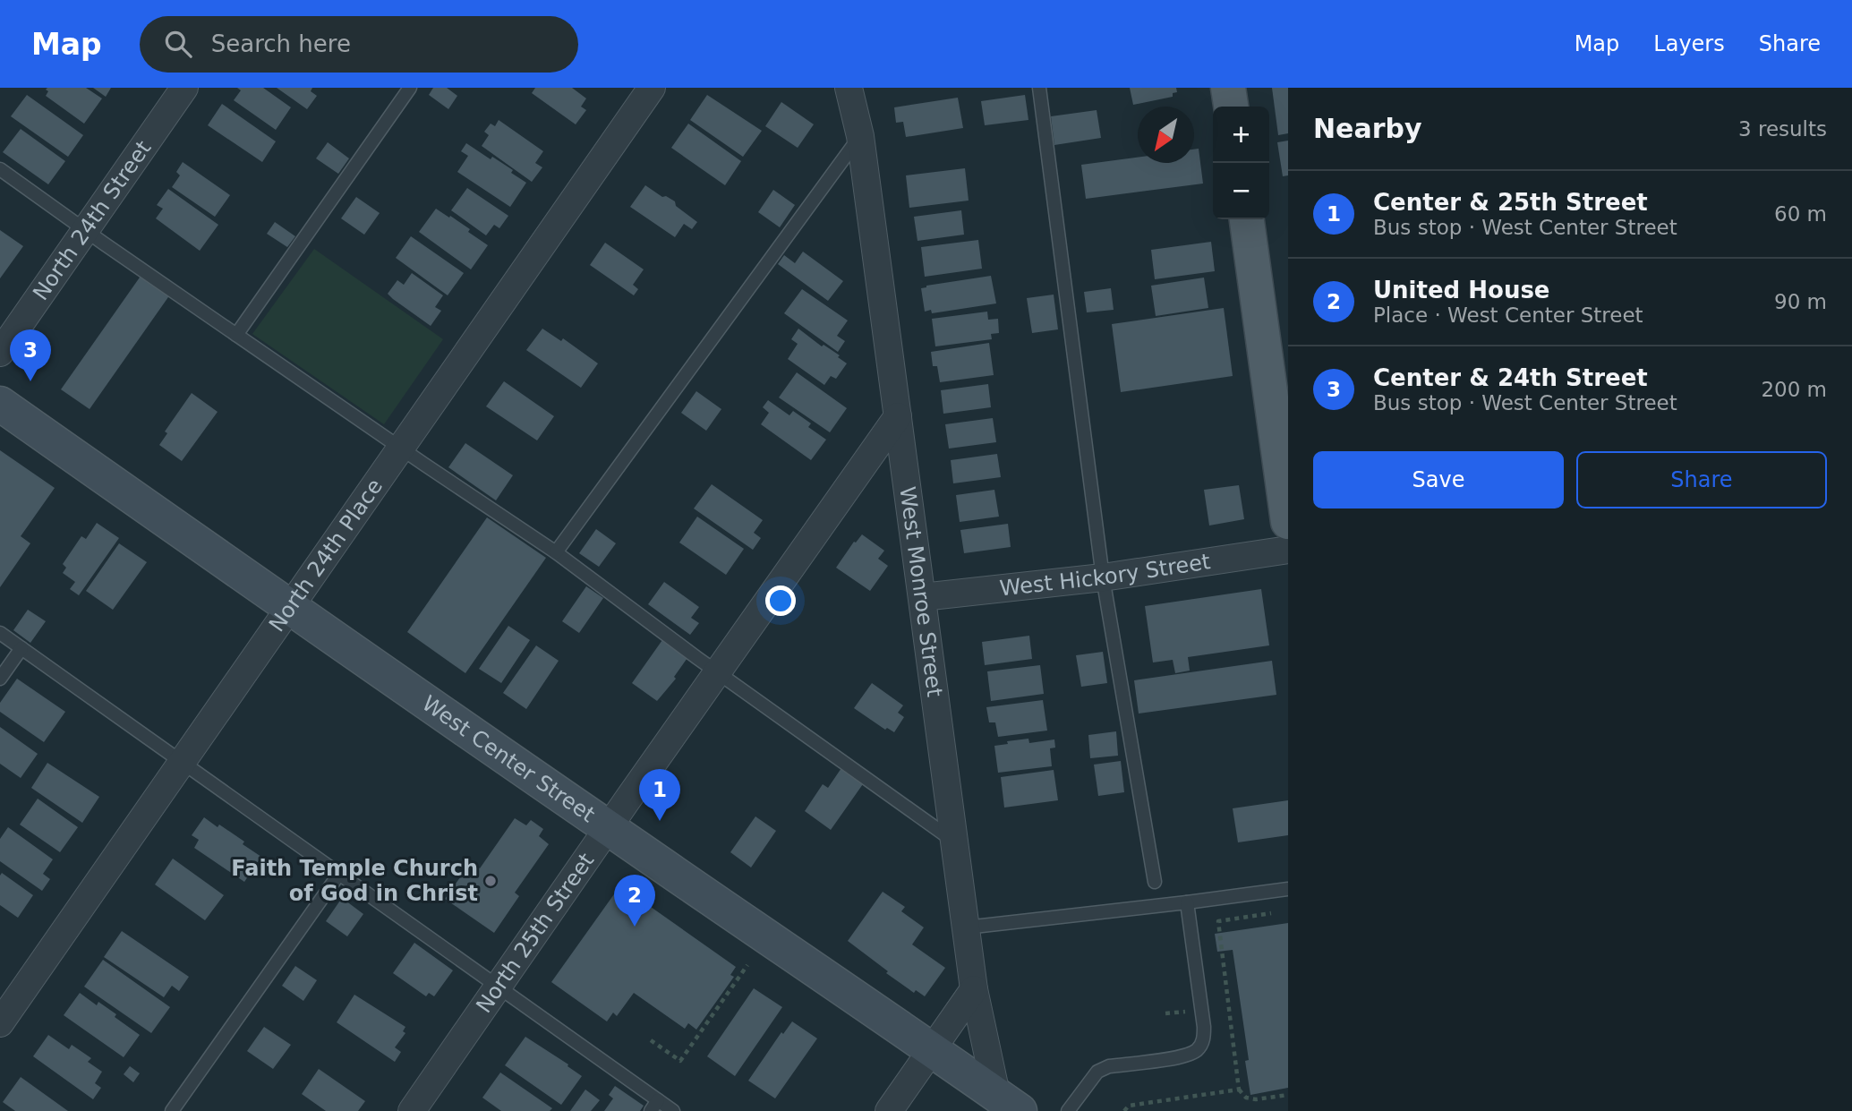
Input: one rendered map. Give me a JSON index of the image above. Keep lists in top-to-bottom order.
{
  "streets": {
    "street": [
      "North 24th Street",
      "North 24th Place",
      "West Hickory Street",
      "West Monroe Street",
      "West Center Street",
      "North 25th Street"
    ]
  },
  "crossings": [
    ["North 24th Place", "West Center Street"],
    ["West Hickory Street", "West Monroe Street"],
    ["West Monroe Street", "West Center Street"],
    ["West Monroe Street", "North 25th Street"],
    ["West Center Street", "North 25th Street"]
  ],
  "places": ["Faith Temple Church of God in Christ"],
  "north": "bottom left",
  "page": {
    "header": "Map",
    "search": "Search here",
    "nav": ["Map", "Layers", "Share"],
    "heading": ["Nearby", "3 results"],
    "map_buttons": ["+", "−"],
    "list": [
      {
        "mark": "1",
        "name": "Center & 25th Street",
        "note": "Bus stop · West Center Street",
        "value": "60 m"
      },
      {
        "mark": "2",
        "name": "United House",
        "note": "Place · West Center Street",
        "value": "90 m"
      },
      {
        "mark": "3",
        "name": "Center & 24th Street",
        "note": "Bus stop · West Center Street",
        "value": "200 m"
      }
    ],
    "pins": ["3", "1", "2"],
    "buttons": ["Save", "Share"]
  }
}
